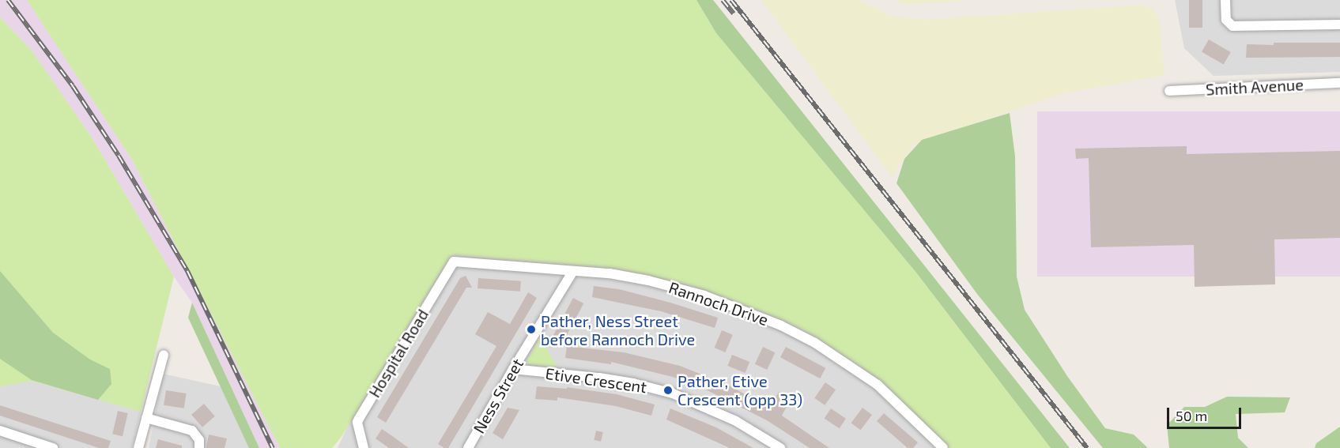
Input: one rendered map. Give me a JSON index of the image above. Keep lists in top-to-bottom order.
{
  "streets": {
    "street": [
      "Smith Avenue",
      "Rannoch Drive",
      "Hospital Road",
      "Etive Crescent",
      "Ness Street"
    ]
  },
  "crossings": [
    ["Rannoch Drive", "Hospital Road"],
    ["Rannoch Drive", "Ness Street"],
    ["Etive Crescent", "Ness Street"]
  ],
  "places": ["Pather, Ness Street before Rannoch Drive", "Pather, Etive Crescent (opp 33)"],
  "scale_bar": "50 m"
}
